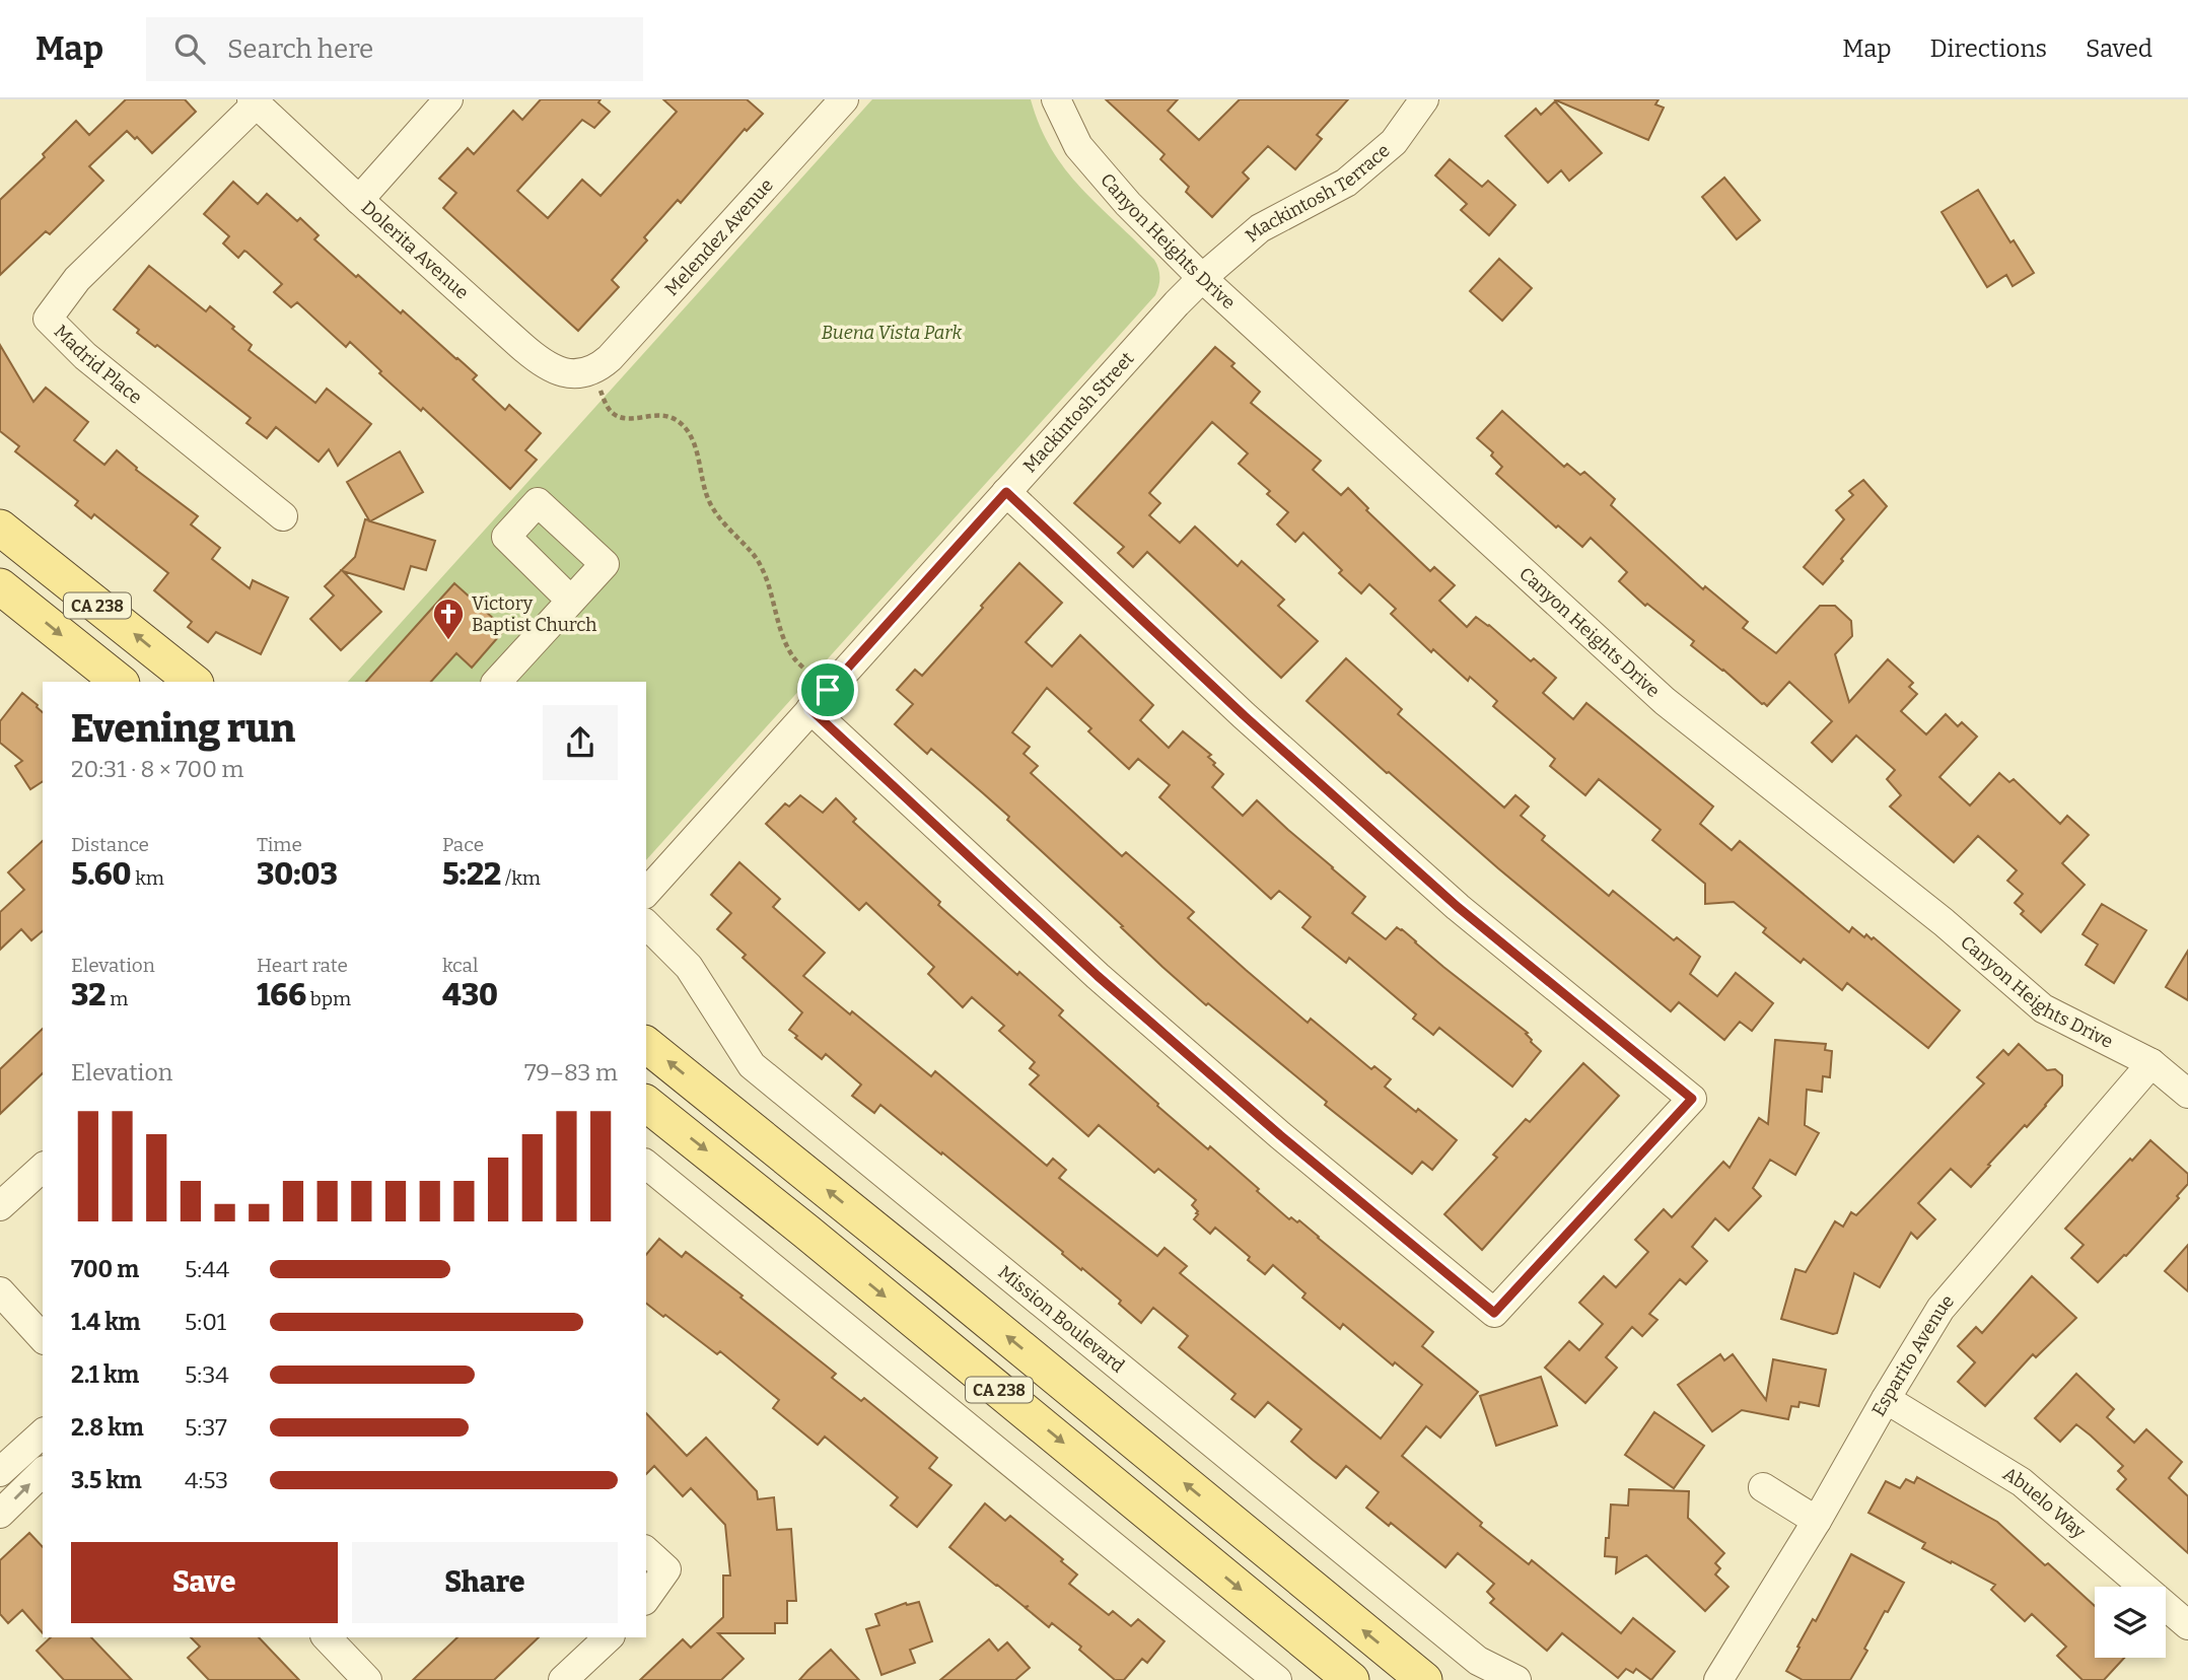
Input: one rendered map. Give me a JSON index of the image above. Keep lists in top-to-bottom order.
{
  "streets": {
    "main road": ["CA 238"],
    "street": [
      "Mackintosh Terrace",
      "Melendez Avenue",
      "Canyon Heights Drive",
      "Dolerita Avenue",
      "Madrid Place",
      "Mackintosh Street",
      "Mission Boulevard",
      "Esparito Avenue",
      "Abuelo Way"
    ]
  },
  "crossings": [
    ["Mackintosh Terrace", "Canyon Heights Drive"],
    ["Mackintosh Terrace", "Mackintosh Street"],
    ["Melendez Avenue", "Dolerita Avenue"],
    ["Canyon Heights Drive", "Mackintosh Street"],
    ["Canyon Heights Drive", "Esparito Avenue"],
    ["Dolerita Avenue", "Madrid Place"],
    ["Esparito Avenue", "Abuelo Way"]
  ],
  "parks": ["Buena Vista Park"],
  "places": {
    "church": ["Victory Baptist Church"]
  },
  "page": {
    "header": "Map",
    "search": "Search here",
    "nav": ["Map", "Directions", "Saved"],
    "heading": ["Evening run", "20:31 · 8 × 700 m"],
    "stats": [
      ["Distance", "5.60 km"],
      ["Time", "30:03"],
      ["Pace", "5:22 /km"],
      ["Elevation", "32 m"],
      ["Heart rate", "166 bpm"],
      ["kcal", "430"]
    ],
    "chart": ["Elevation", "79–83 m"],
    "list": [
      {
        "name": "700 m",
        "note": "5:44"
      },
      {
        "name": "1.4 km",
        "note": "5:01"
      },
      {
        "name": "2.1 km",
        "note": "5:34"
      },
      {
        "name": "2.8 km",
        "note": "5:37"
      },
      {
        "name": "3.5 km",
        "note": "4:53"
      }
    ],
    "buttons": ["Save", "Share"]
  }
}
